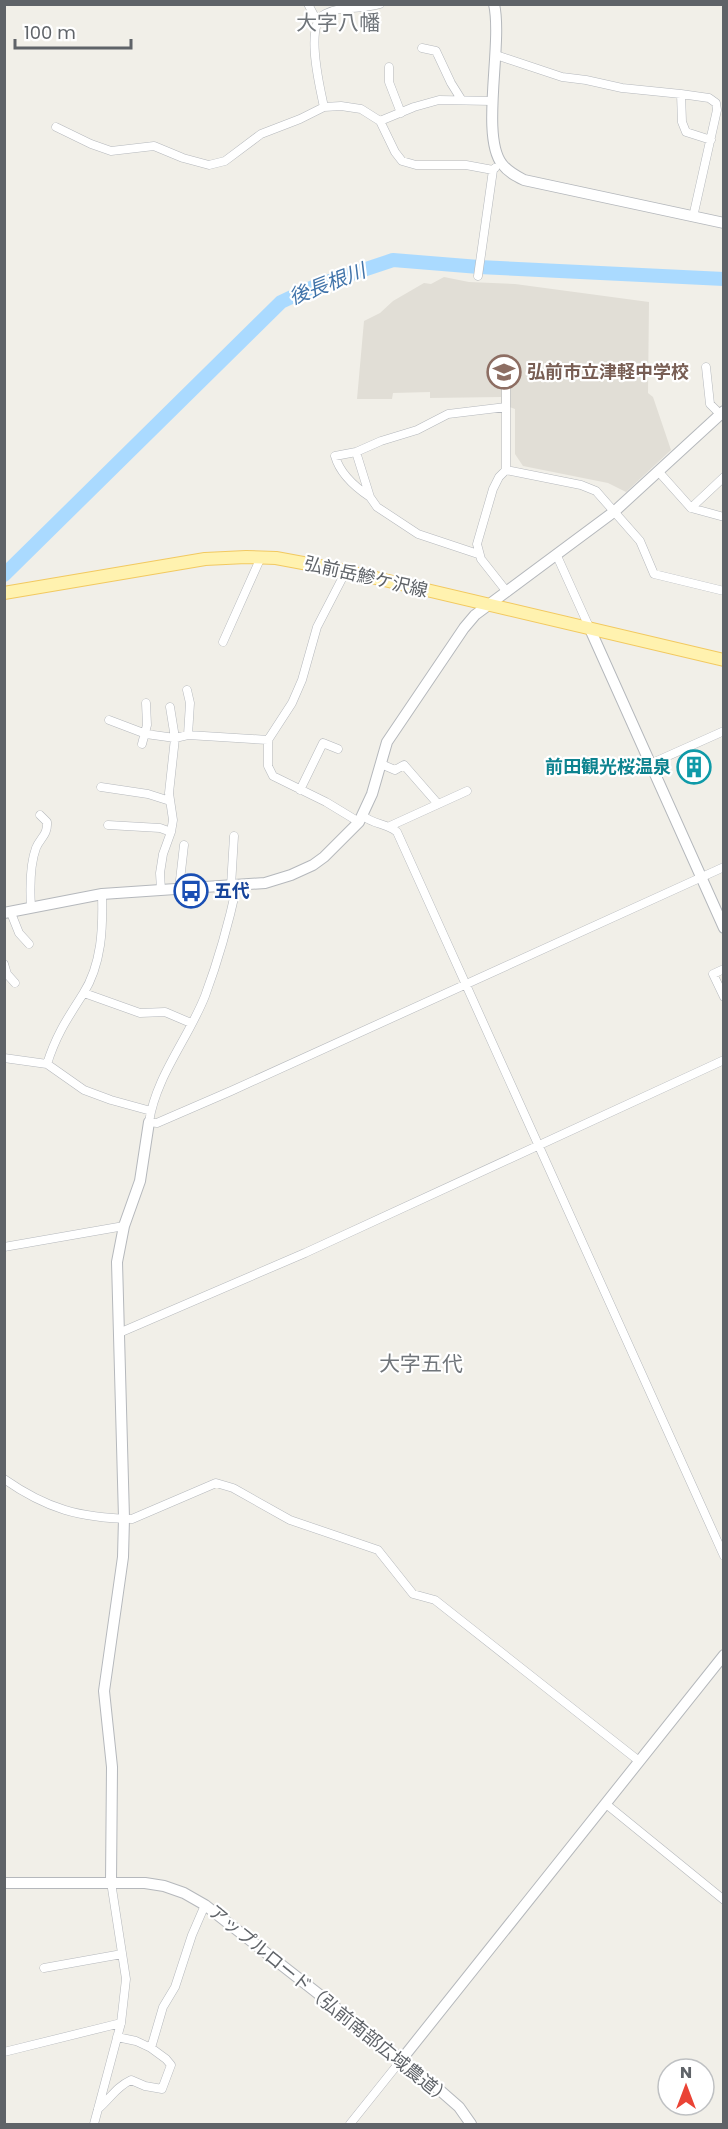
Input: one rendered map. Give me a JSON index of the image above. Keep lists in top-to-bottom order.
{
  "streets": {
    "main road": ["弘前岳鰺ケ沢線"],
    "street": ["アップルロード（弘前南部広域農道）"]
  },
  "districts": ["大字八幡", "大字五代"],
  "water": ["後長根川"],
  "places": {
    "school or university": ["弘前市立津軽中学校"],
    "building": ["前田観光桜温泉"],
    "bus stop": ["五代"]
  },
  "scale_bar": "100 m",
  "north": "top"
}
